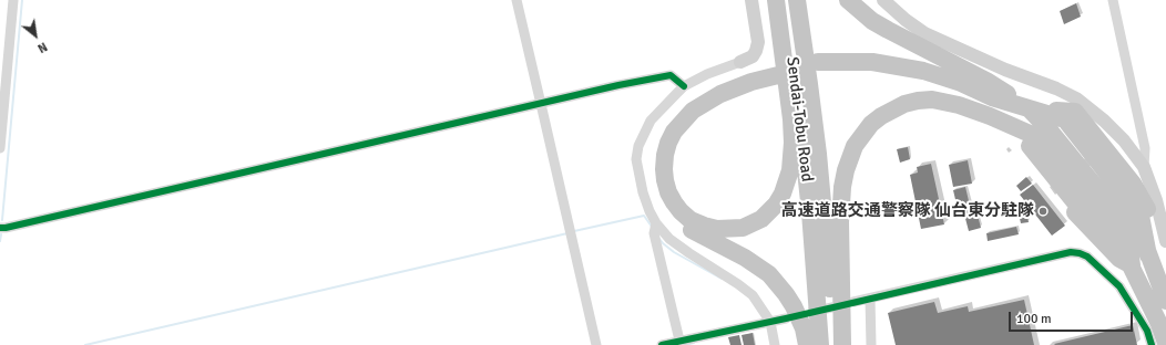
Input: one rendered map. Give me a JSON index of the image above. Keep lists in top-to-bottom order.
{
  "streets": {
    "highway": ["Sendai-Tobu Road"]
  },
  "places": ["高速道路交通警察隊 仙台東分駐隊"],
  "scale_bar": "100 m",
  "north": "bottom right"
}
